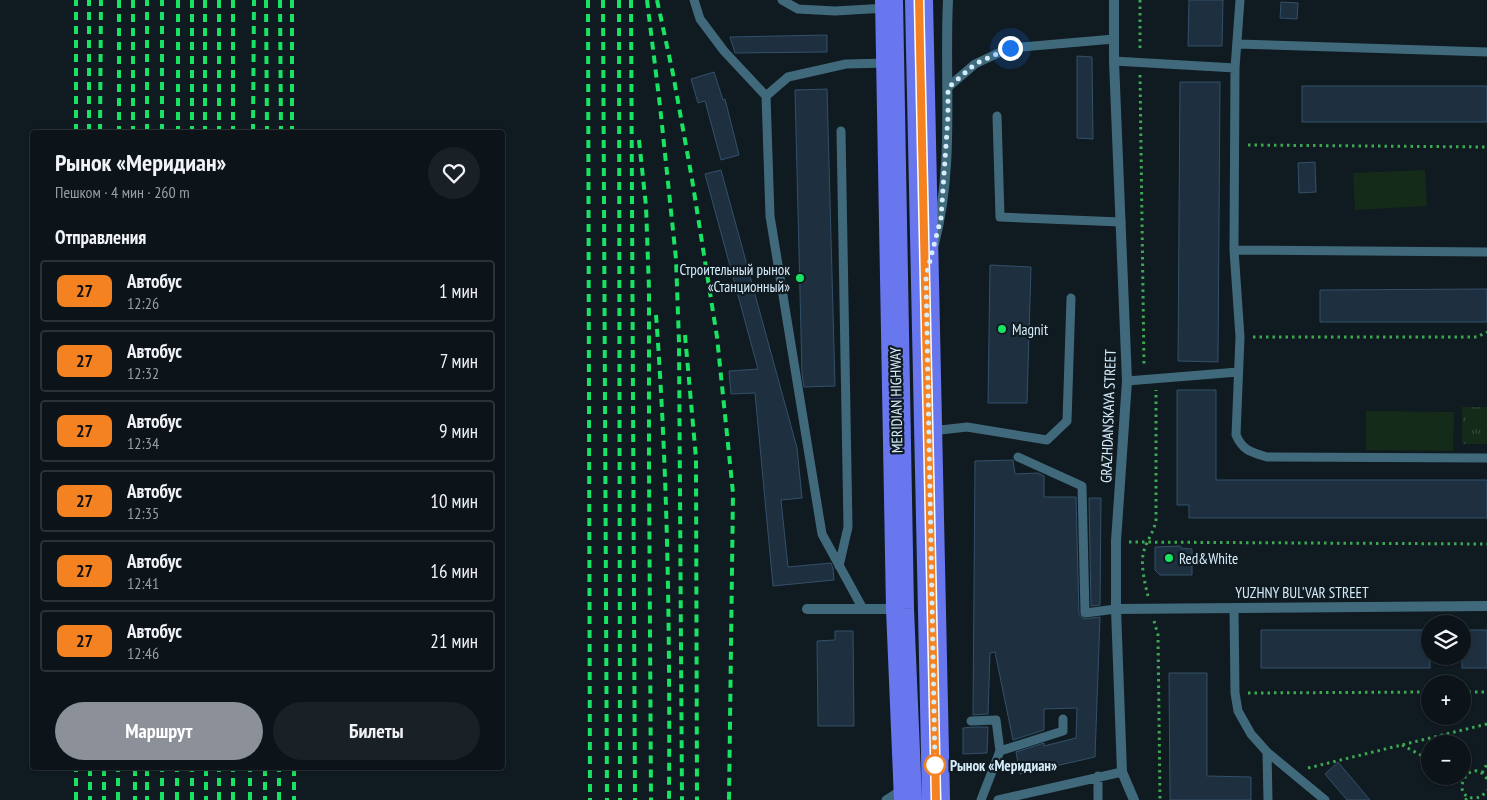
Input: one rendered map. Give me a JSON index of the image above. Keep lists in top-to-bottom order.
{
  "streets": {
    "main road": ["MERIDIAN HIGHWAY"],
    "street": ["GRAZHDANSKAYA STREET", "YUZHNY BUL'VAR STREET"]
  },
  "crossings": [
    ["GRAZHDANSKAYA STREET", "YUZHNY BUL'VAR STREET"]
  ],
  "places": [
    "Строительный рынок «Станционный»",
    "Magnit",
    "Red&White",
    "Рынок «Меридиан»"
  ],
  "lines": ["bus line 27"],
  "page": {
    "heading": [
      ["Рынок «Меридиан»", "Пешком · 4 мин · 260 m"],
      "Отправления"
    ],
    "list": [
      {
        "mark": "27",
        "name": "Автобус",
        "note": "12:26",
        "value": "1 мин"
      },
      {
        "mark": "27",
        "name": "Автобус",
        "note": "12:32",
        "value": "7 мин"
      },
      {
        "mark": "27",
        "name": "Автобус",
        "note": "12:34",
        "value": "9 мин"
      },
      {
        "mark": "27",
        "name": "Автобус",
        "note": "12:35",
        "value": "10 мин"
      },
      {
        "mark": "27",
        "name": "Автобус",
        "note": "12:41",
        "value": "16 мин"
      },
      {
        "mark": "27",
        "name": "Автобус",
        "note": "12:46",
        "value": "21 мин"
      }
    ],
    "map_buttons": ["+", "−"],
    "buttons": ["Маршрут", "Билеты"]
  }
}
